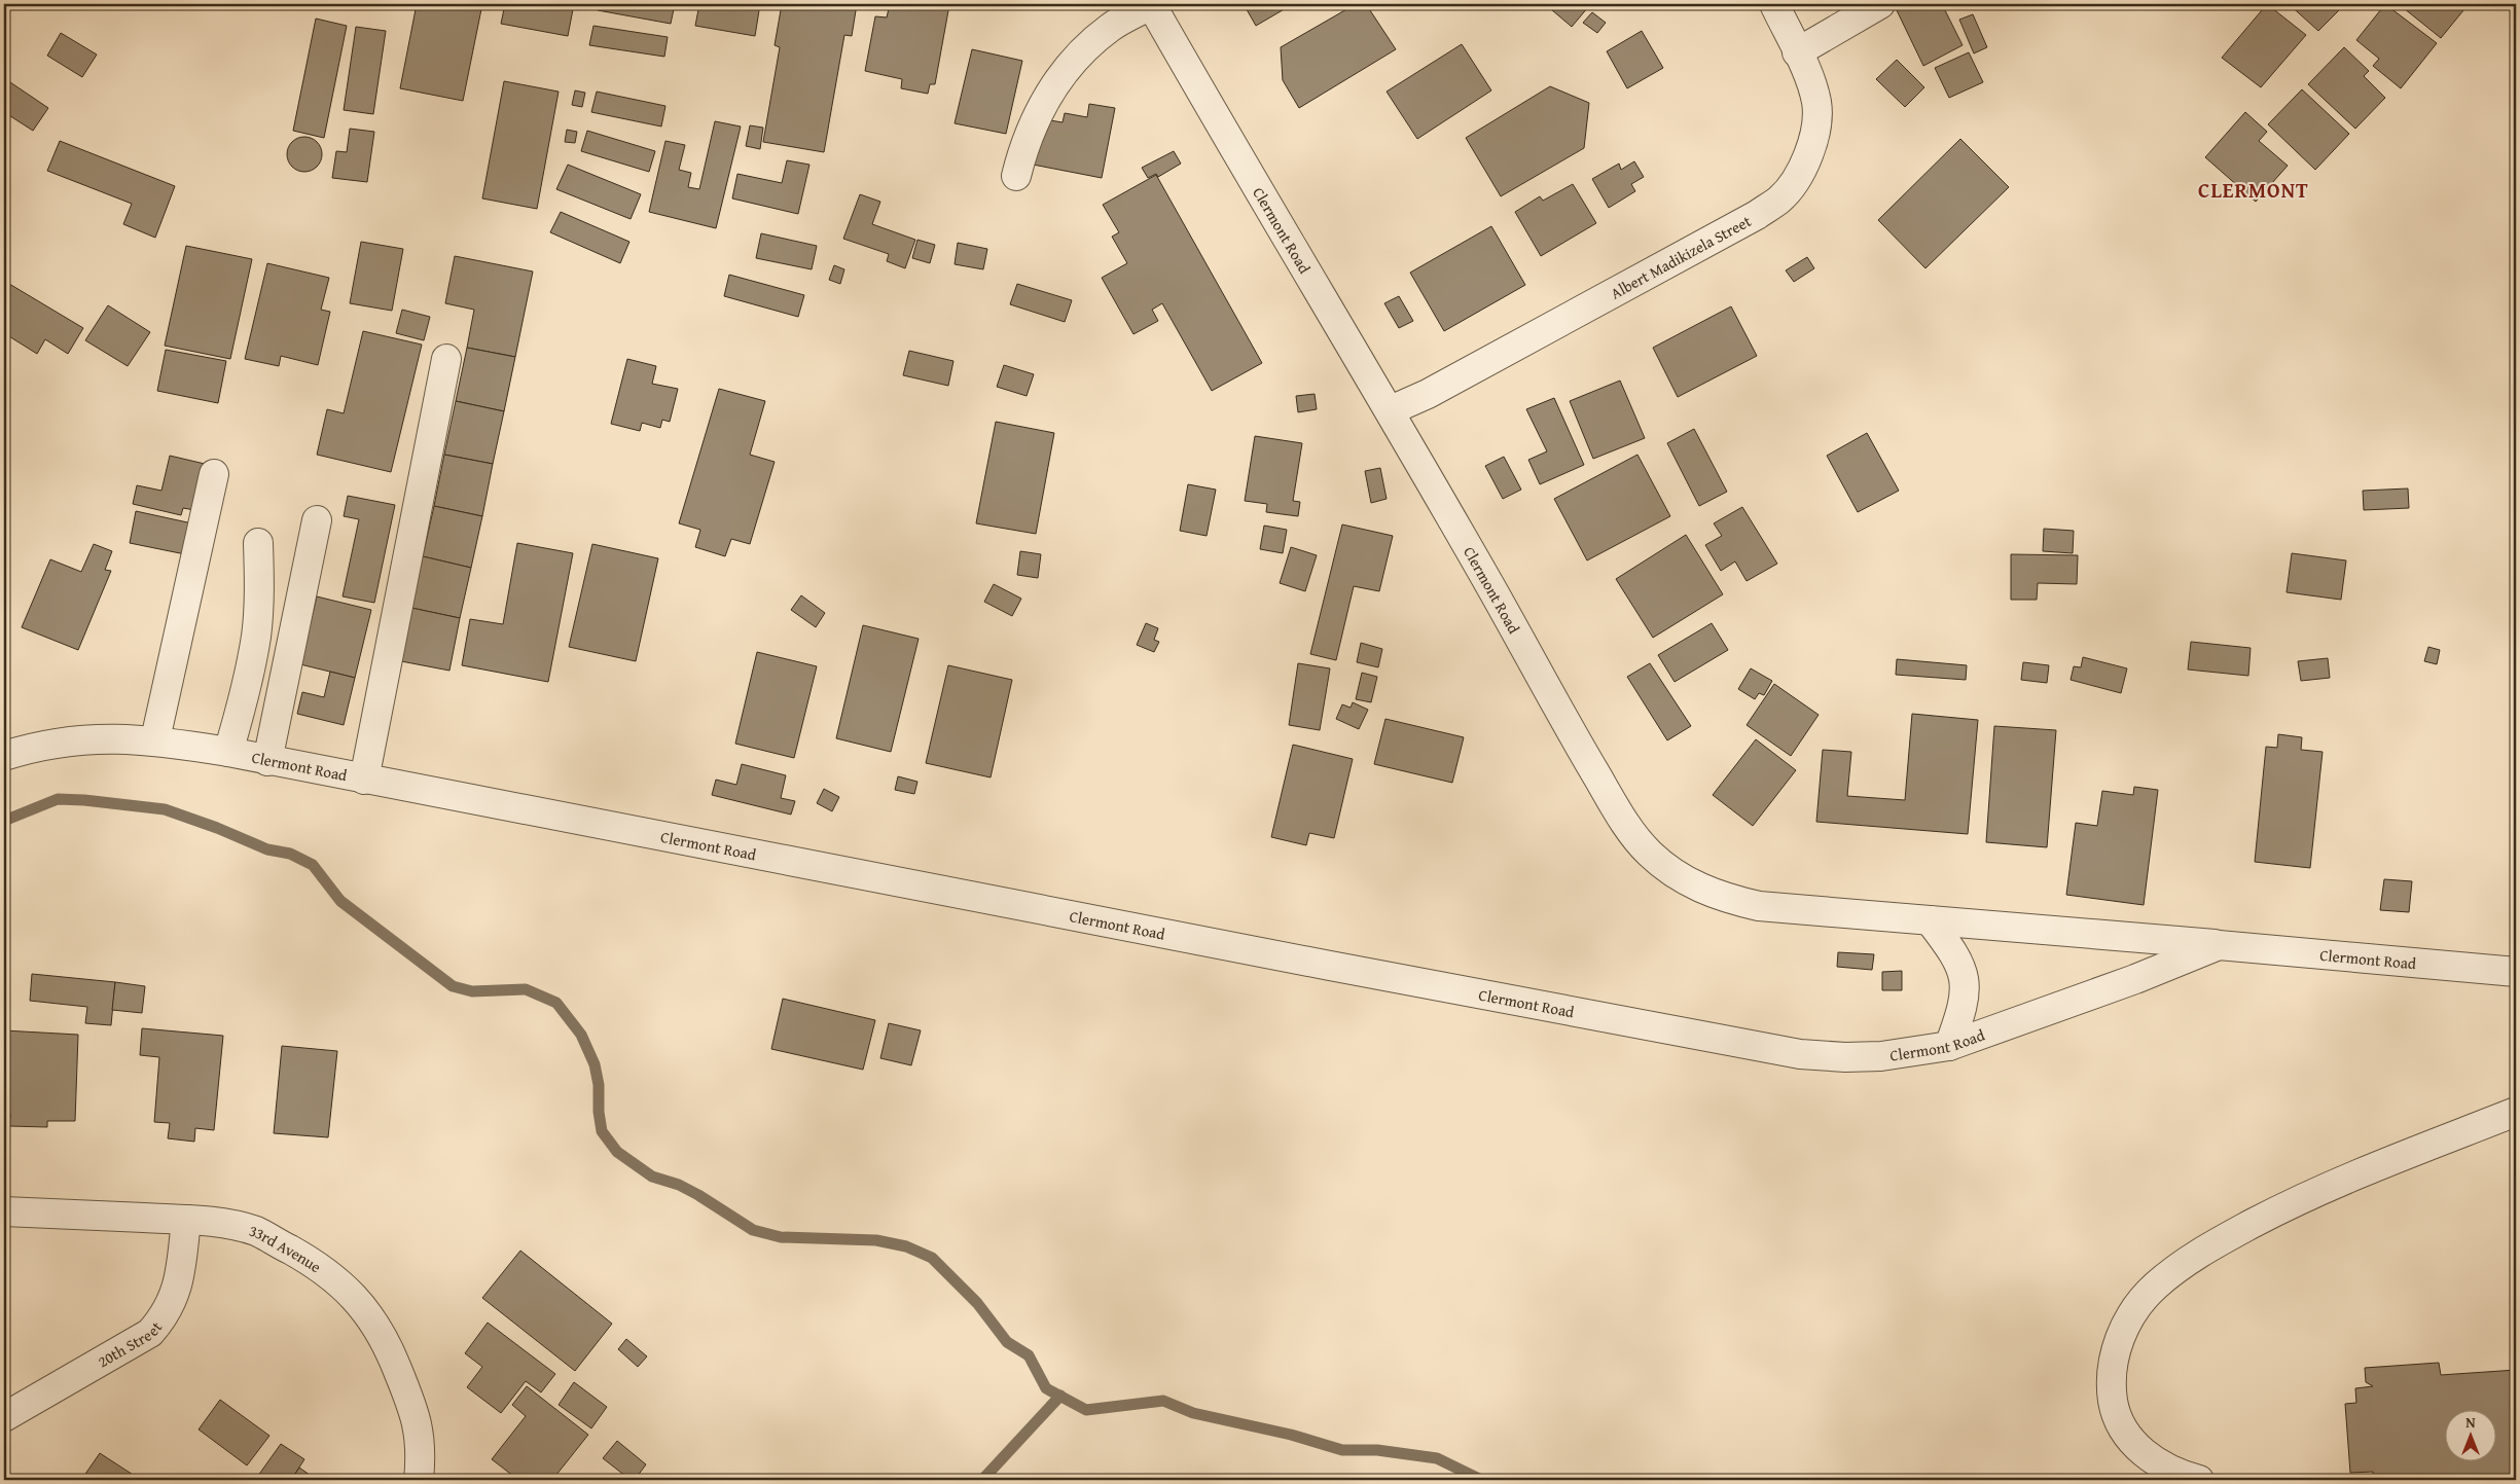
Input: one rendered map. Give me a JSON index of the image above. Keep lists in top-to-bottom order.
{
  "streets": {
    "street": [
      "Clermont Road",
      "Albert Madikizela Street",
      "33rd Avenue",
      "20th Street"
    ]
  },
  "crossings": [
    ["Clermont Road", "Albert Madikizela Street"],
    ["33rd Avenue", "20th Street"]
  ],
  "districts": ["CLERMONT"],
  "north": "top"
}
